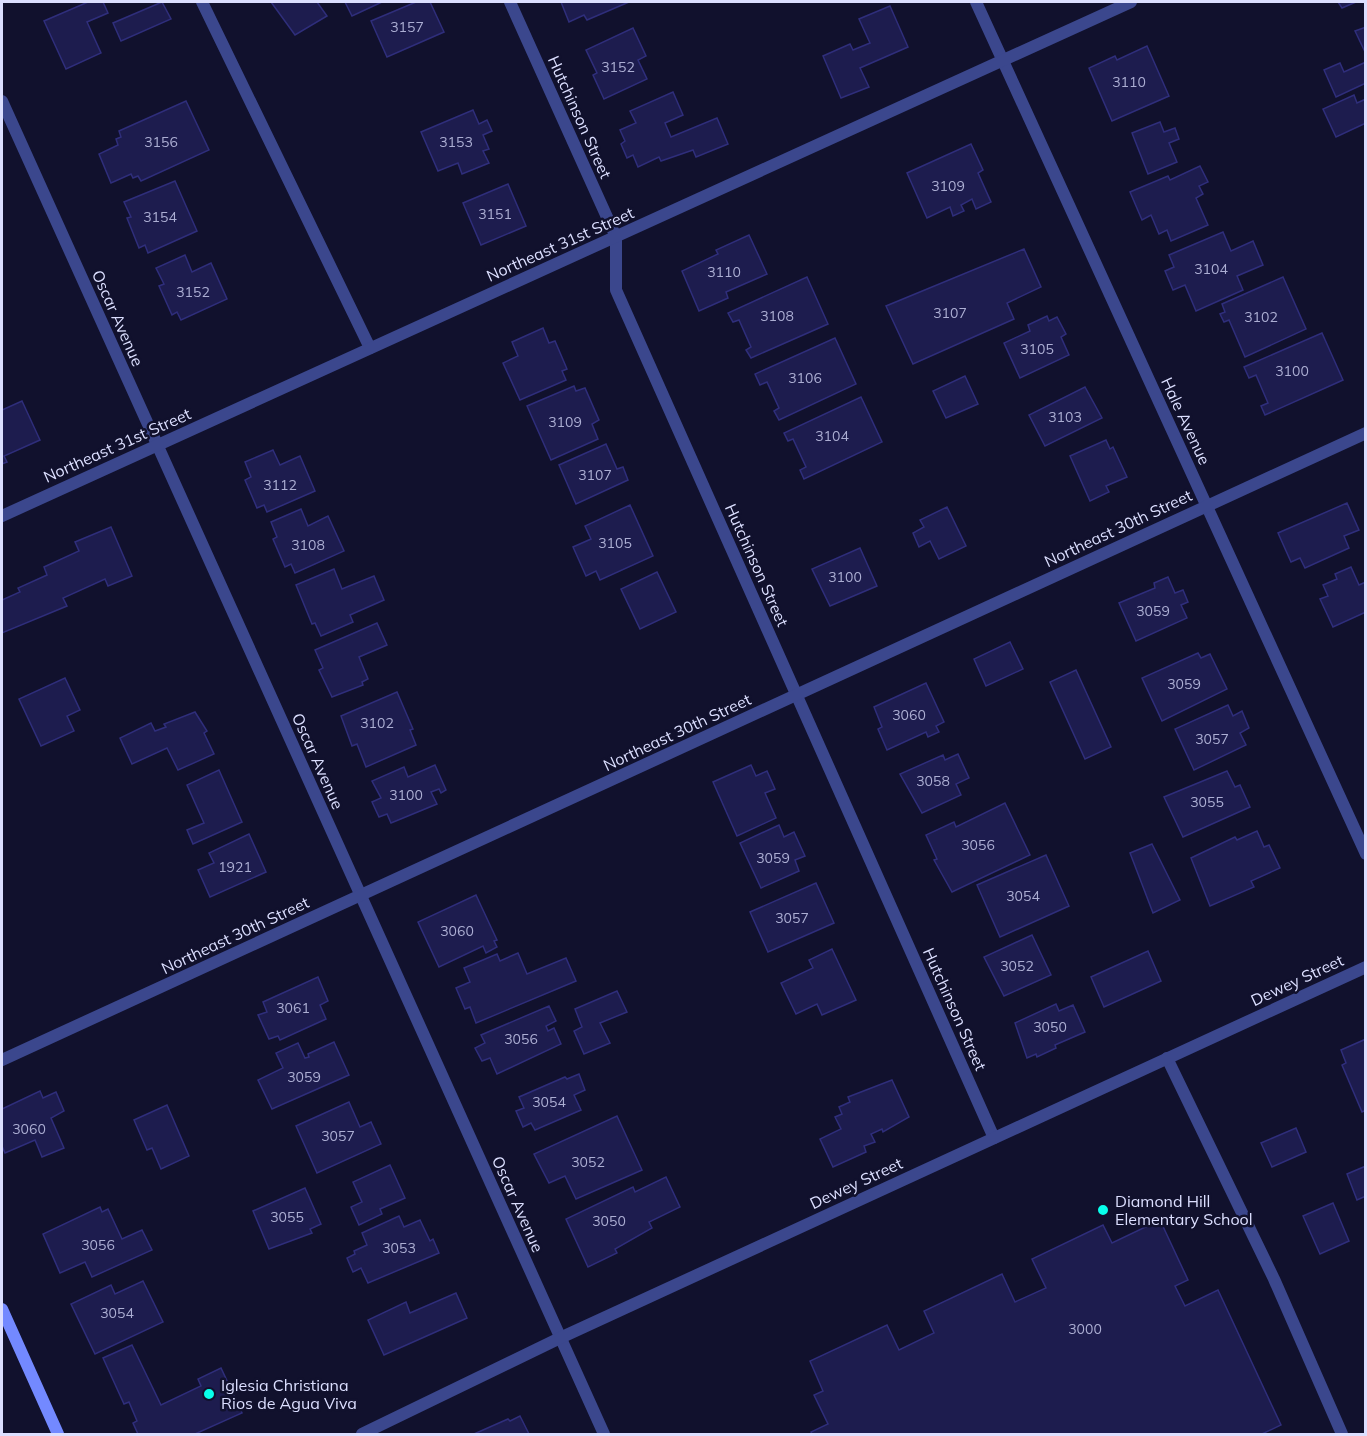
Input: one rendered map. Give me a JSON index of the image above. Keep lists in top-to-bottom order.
{
  "streets": {
    "street": [
      "Hutchinson Street",
      "Northeast 31st Street",
      "Oscar Avenue",
      "Hale Avenue",
      "Northeast 30th Street",
      "Dewey Street"
    ]
  },
  "crossings": [
    ["Hutchinson Street", "Northeast 31st Street"],
    ["Hutchinson Street", "Northeast 30th Street"],
    ["Hutchinson Street", "Dewey Street"],
    ["Northeast 31st Street", "Oscar Avenue"],
    ["Northeast 31st Street", "Hale Avenue"],
    ["Oscar Avenue", "Northeast 30th Street"],
    ["Oscar Avenue", "Dewey Street"],
    ["Hale Avenue", "Northeast 30th Street"]
  ],
  "places": ["Diamond Hill Elementary School", "Iglesia Christiana Rios de Agua Viva"],
  "house_numbers": [
    "3157",
    "3152",
    "3110",
    "3156",
    "3153",
    "3109",
    "3151",
    "3154",
    "3104",
    "3110",
    "3152",
    "3107",
    "3108",
    "3102",
    "3105",
    "3100",
    "3106",
    "3103",
    "3109",
    "3104",
    "3107",
    "3112",
    "3105",
    "3108",
    "3100",
    "3059",
    "3059",
    "3060",
    "3102",
    "3057",
    "3058",
    "3100",
    "3055",
    "3056",
    "3059",
    "1921",
    "3054",
    "3057",
    "3060",
    "3052",
    "3061",
    "3050",
    "3056",
    "3059",
    "3054",
    "3060",
    "3057",
    "3052",
    "3055",
    "3050",
    "3056",
    "3053",
    "3054",
    "3000"
  ]
}
